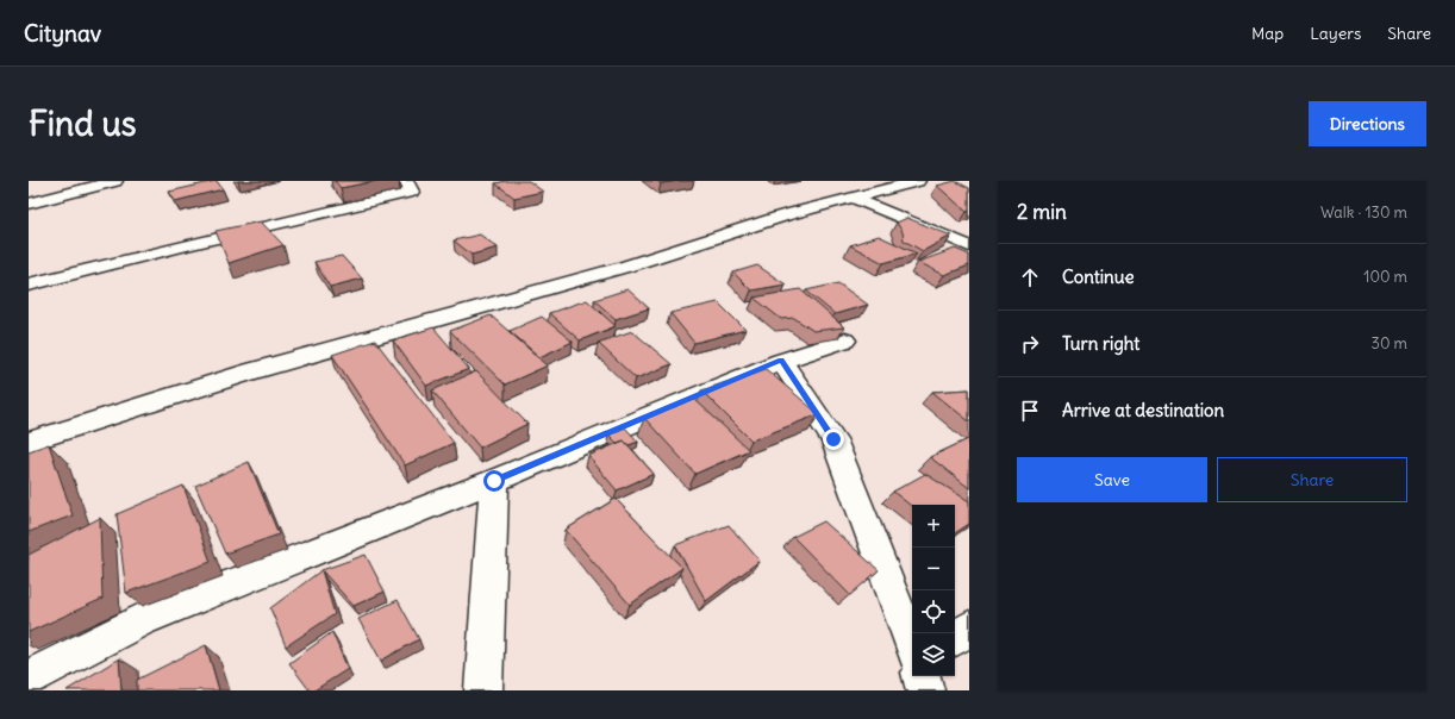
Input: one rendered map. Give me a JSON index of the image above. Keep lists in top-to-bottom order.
{
  "page": {
    "header": "Citynav",
    "nav": ["Map", "Layers", "Share"],
    "buttons": [
      "Directions",
      ["Save", "Share"]
    ],
    "title": "Find us",
    "heading": ["2 min", "Walk · 130 m"],
    "list": [
      ["Continue", "100 m"],
      ["Turn right", "30 m"],
      "Arrive at destination"
    ],
    "map_buttons": ["+", "−"]
  }
}
